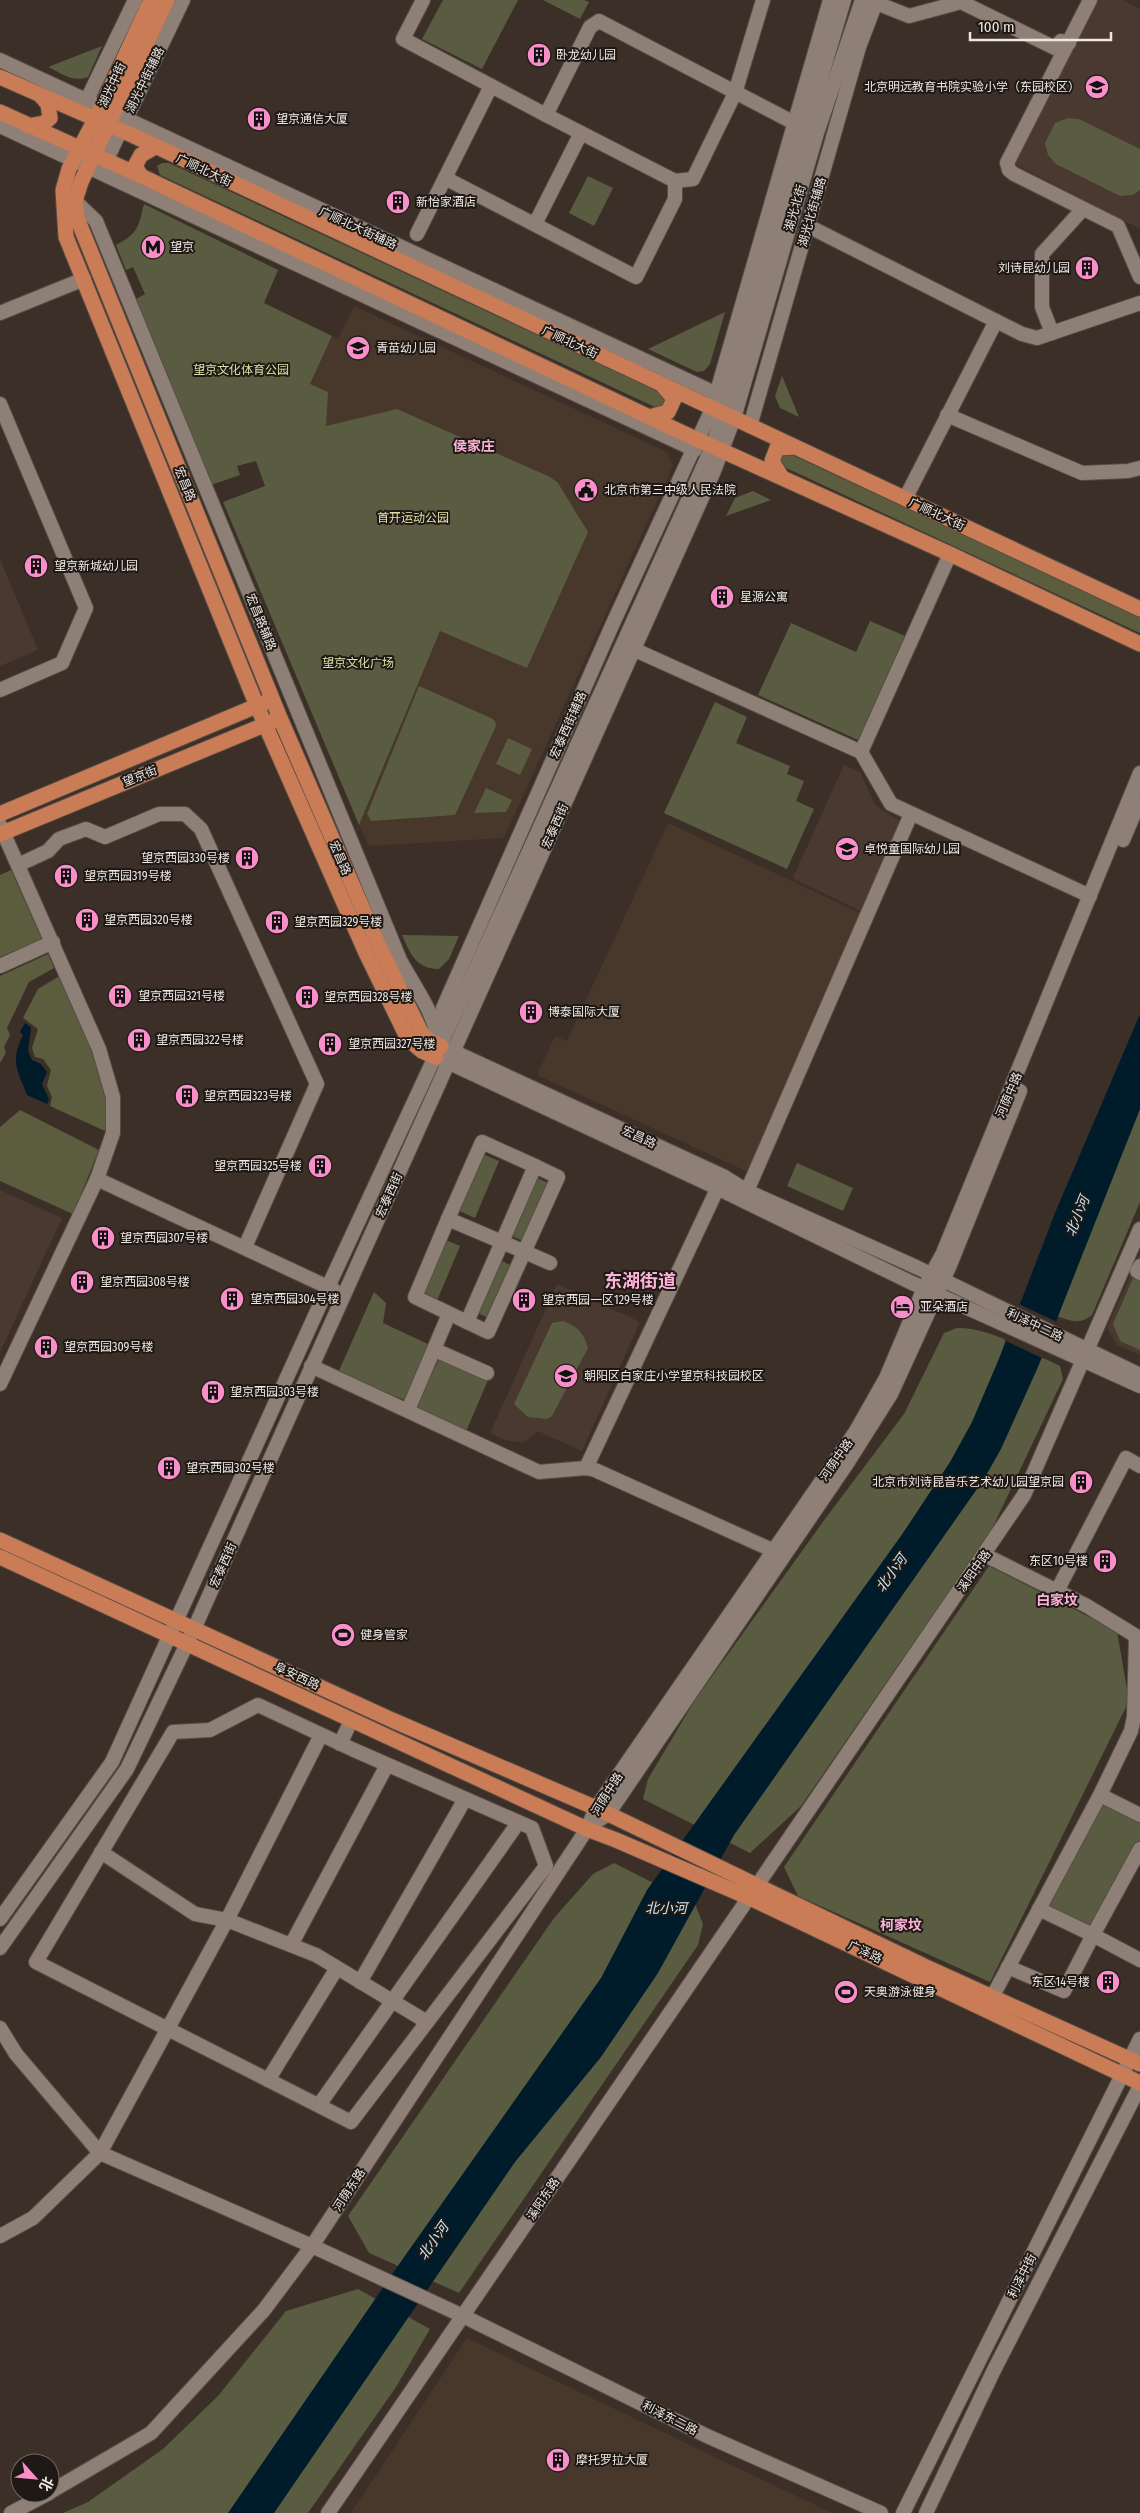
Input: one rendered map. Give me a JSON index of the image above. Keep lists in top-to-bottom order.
{
  "streets": {
    "main road": [
      "湖光中街",
      "广顺北大街",
      "宏昌路",
      "望京街",
      "阜安西路",
      "广泽路"
    ],
    "street": [
      "湖光中街辅路",
      "湖光北街",
      "湖光北街辅路",
      "广顺北大街辅路",
      "宏昌路辅路",
      "宏泰西街",
      "河荫中路",
      "利泽中二路",
      "溪阳中路",
      "河荫东路",
      "溪阳东路",
      "利泽中街",
      "利泽东二路"
    ]
  },
  "crossings": [
    ["湖光中街辅路", "湖光中街"],
    ["湖光中街辅路", "广顺北大街"],
    ["湖光中街辅路", "广顺北大街辅路"],
    ["湖光中街", "广顺北大街"],
    ["湖光中街", "广顺北大街辅路"],
    ["湖光中街", "宏昌路"],
    ["广顺北大街", "湖光北街"],
    ["广顺北大街", "湖光北街辅路"],
    ["广顺北大街", "广顺北大街辅路"],
    ["广顺北大街", "宏泰西街"],
    ["湖光北街", "广顺北大街辅路"],
    ["湖光北街", "宏泰西街"],
    ["广顺北大街辅路", "宏泰西街"],
    ["宏昌路", "宏昌路辅路"],
    ["宏昌路", "望京街"],
    ["宏昌路", "宏泰西街"],
    ["宏昌路", "河荫中路"],
    ["宏昌路", "利泽中二路"],
    ["宏昌路辅路", "宏泰西街"],
    ["宏泰西街", "阜安西路"],
    ["河荫中路", "利泽中二路"],
    ["河荫中路", "阜安西路"],
    ["河荫中路", "广泽路"],
    ["河荫中路", "河荫东路"],
    ["利泽中二路", "溪阳中路"],
    ["溪阳中路", "广泽路"],
    ["溪阳中路", "溪阳东路"],
    ["阜安西路", "广泽路"],
    ["阜安西路", "河荫东路"],
    ["广泽路", "河荫东路"],
    ["广泽路", "溪阳东路"],
    ["广泽路", "利泽中街"],
    ["河荫东路", "利泽东二路"],
    ["溪阳东路", "利泽东二路"]
  ],
  "districts": [
    "侯家庄",
    "东湖街道",
    "白家坟",
    "柯家坟"
  ],
  "water": ["北小河"],
  "parks": ["望京文化体育公园", "首开运动公园", "望京文化广场"],
  "places": {
    "building": [
      "卧龙幼儿园",
      "望京通信大厦",
      "新怡家酒店",
      "刘诗昆幼儿园",
      "望京新城幼儿园",
      "星源公寓",
      "望京西园330号楼",
      "望京西园319号楼",
      "望京西园320号楼",
      "望京西园329号楼",
      "望京西园321号楼",
      "望京西园328号楼",
      "博泰国际大厦",
      "望京西园322号楼",
      "望京西园327号楼",
      "望京西园323号楼",
      "望京西园325号楼",
      "望京西园307号楼",
      "望京西园308号楼",
      "望京西园304号楼",
      "望京西园一区129号楼",
      "望京西园309号楼",
      "望京西园303号楼",
      "望京西园302号楼",
      "北京市刘诗昆音乐艺术幼儿园望京园",
      "东区10号楼",
      "东区14号楼",
      "摩托罗拉大厦"
    ],
    "school or university": [
      "北京明远教育书院实验小学（东园校区）",
      "青苗幼儿园",
      "卓悦童国际幼儿园",
      "朝阳区白家庄小学望京科技园校区"
    ],
    "metro station": ["望京"],
    "public building": ["北京市第三中级人民法院"],
    "hotel": ["亚朵酒店"],
    "sports": ["健身管家", "天奥游泳健身"]
  },
  "scale_bar": "100 m",
  "north": "bottom right"
}
